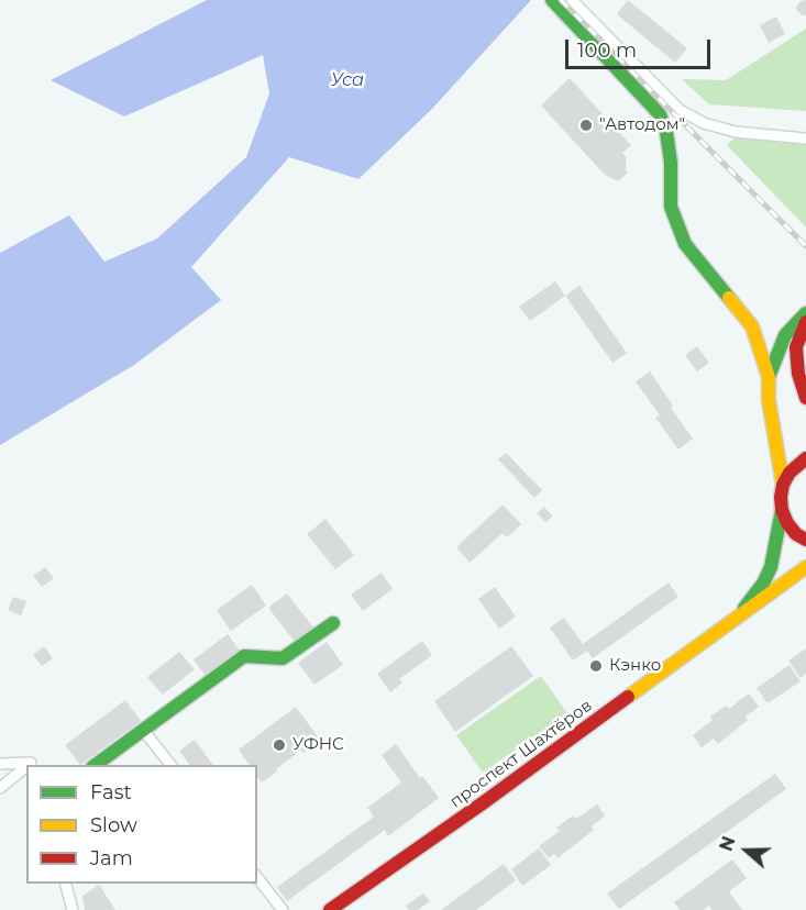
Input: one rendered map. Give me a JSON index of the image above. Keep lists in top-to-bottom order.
{
  "streets": {
    "main road": ["проспект Шахтёров"]
  },
  "water": ["Уса"],
  "places": ["\"Автодом\"", "Кэнко", "УФНС"],
  "legend": ["Fast", "Slow", "Jam"],
  "scale_bar": "100 m",
  "north": "left"
}
